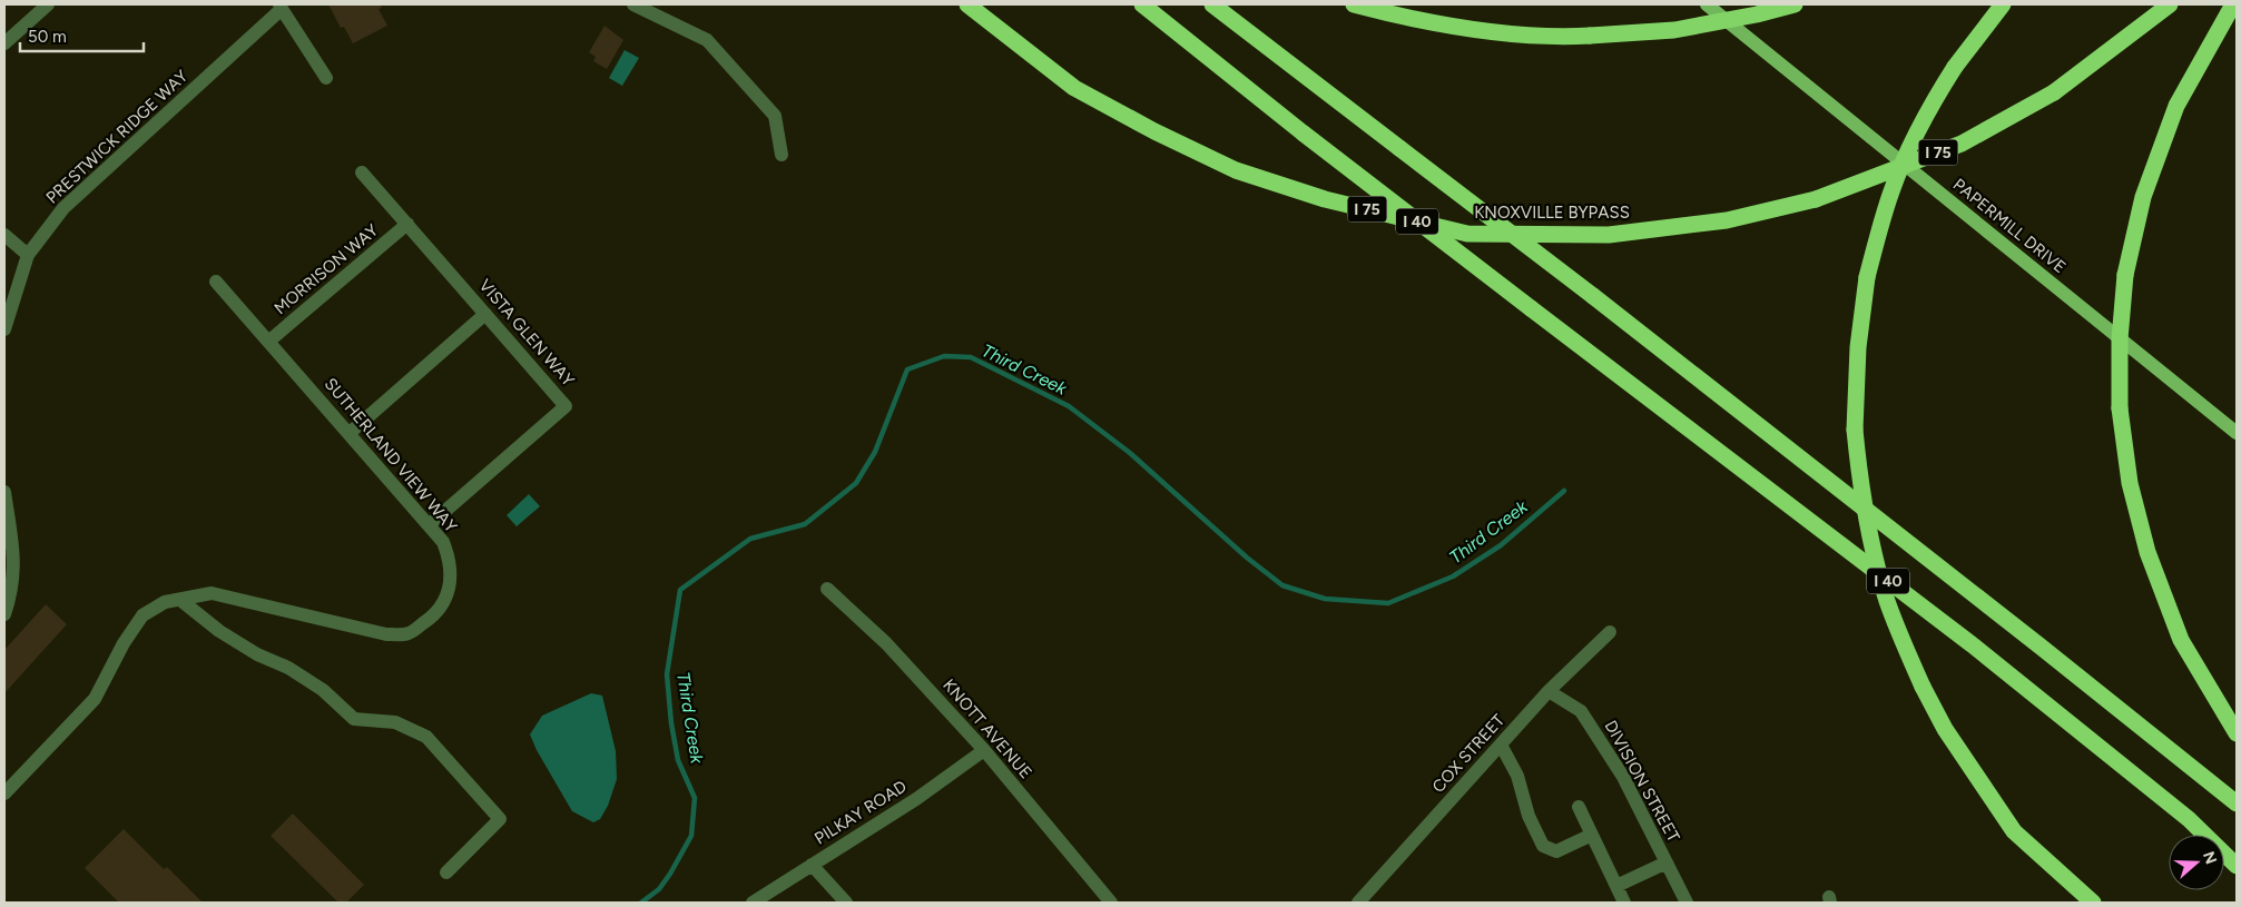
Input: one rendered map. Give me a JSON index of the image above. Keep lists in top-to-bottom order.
{
  "streets": {
    "highway": ["I 75", "KNOXVILLE BYPASS", "I 40"],
    "main road": ["PAPERMILL DRIVE"],
    "street": [
      "PRESTWICK RIDGE WAY",
      "MORRISON WAY",
      "VISTA GLEN WAY",
      "SUTHERLAND VIEW WAY",
      "KNOTT AVENUE",
      "COX STREET",
      "DIVISION STREET",
      "PILKAY ROAD"
    ]
  },
  "crossings": [
    ["MORRISON WAY", "VISTA GLEN WAY"],
    ["MORRISON WAY", "SUTHERLAND VIEW WAY"],
    ["VISTA GLEN WAY", "SUTHERLAND VIEW WAY"],
    ["KNOTT AVENUE", "PILKAY ROAD"],
    ["COX STREET", "DIVISION STREET"]
  ],
  "water": ["Third Creek"],
  "scale_bar": "50 m",
  "north": "right"
}
